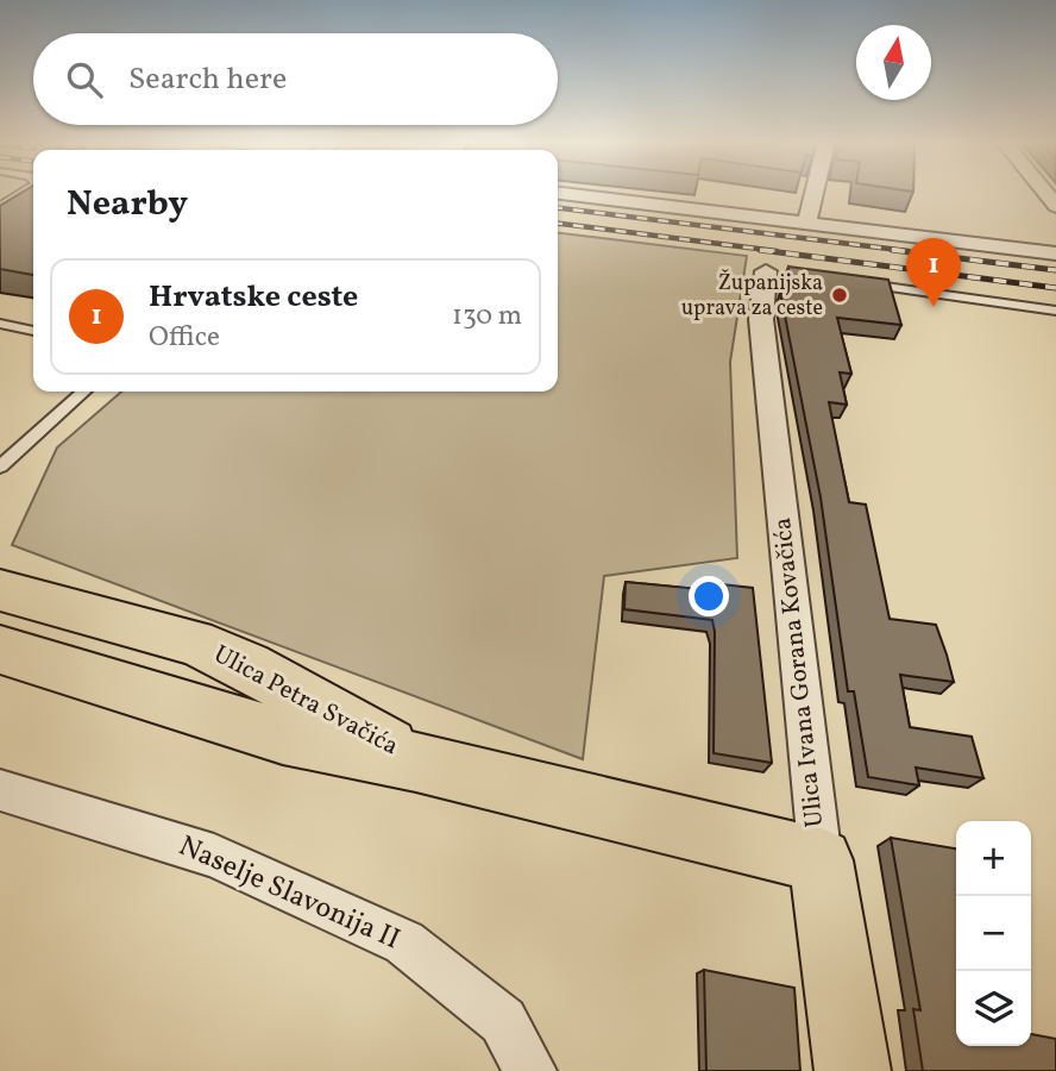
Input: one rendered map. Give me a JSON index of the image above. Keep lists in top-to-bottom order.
{
  "streets": {
    "main road": ["Ulica Ivana Gorana Kovačića", "Ulica Petra Svačića"],
    "street": ["Naselje Slavonija II"]
  },
  "crossings": [
    ["Ulica Ivana Gorana Kovačića", "Ulica Petra Svačića"]
  ],
  "places": ["Županijska uprava za ceste"],
  "north": "top",
  "page": {
    "search": "Search here",
    "heading": "Nearby",
    "pins": "1",
    "list": [
      {
        "mark": "1",
        "name": "Hrvatske ceste",
        "note": "Office",
        "value": "130 m"
      }
    ],
    "map_buttons": ["+", "−"]
  }
}
